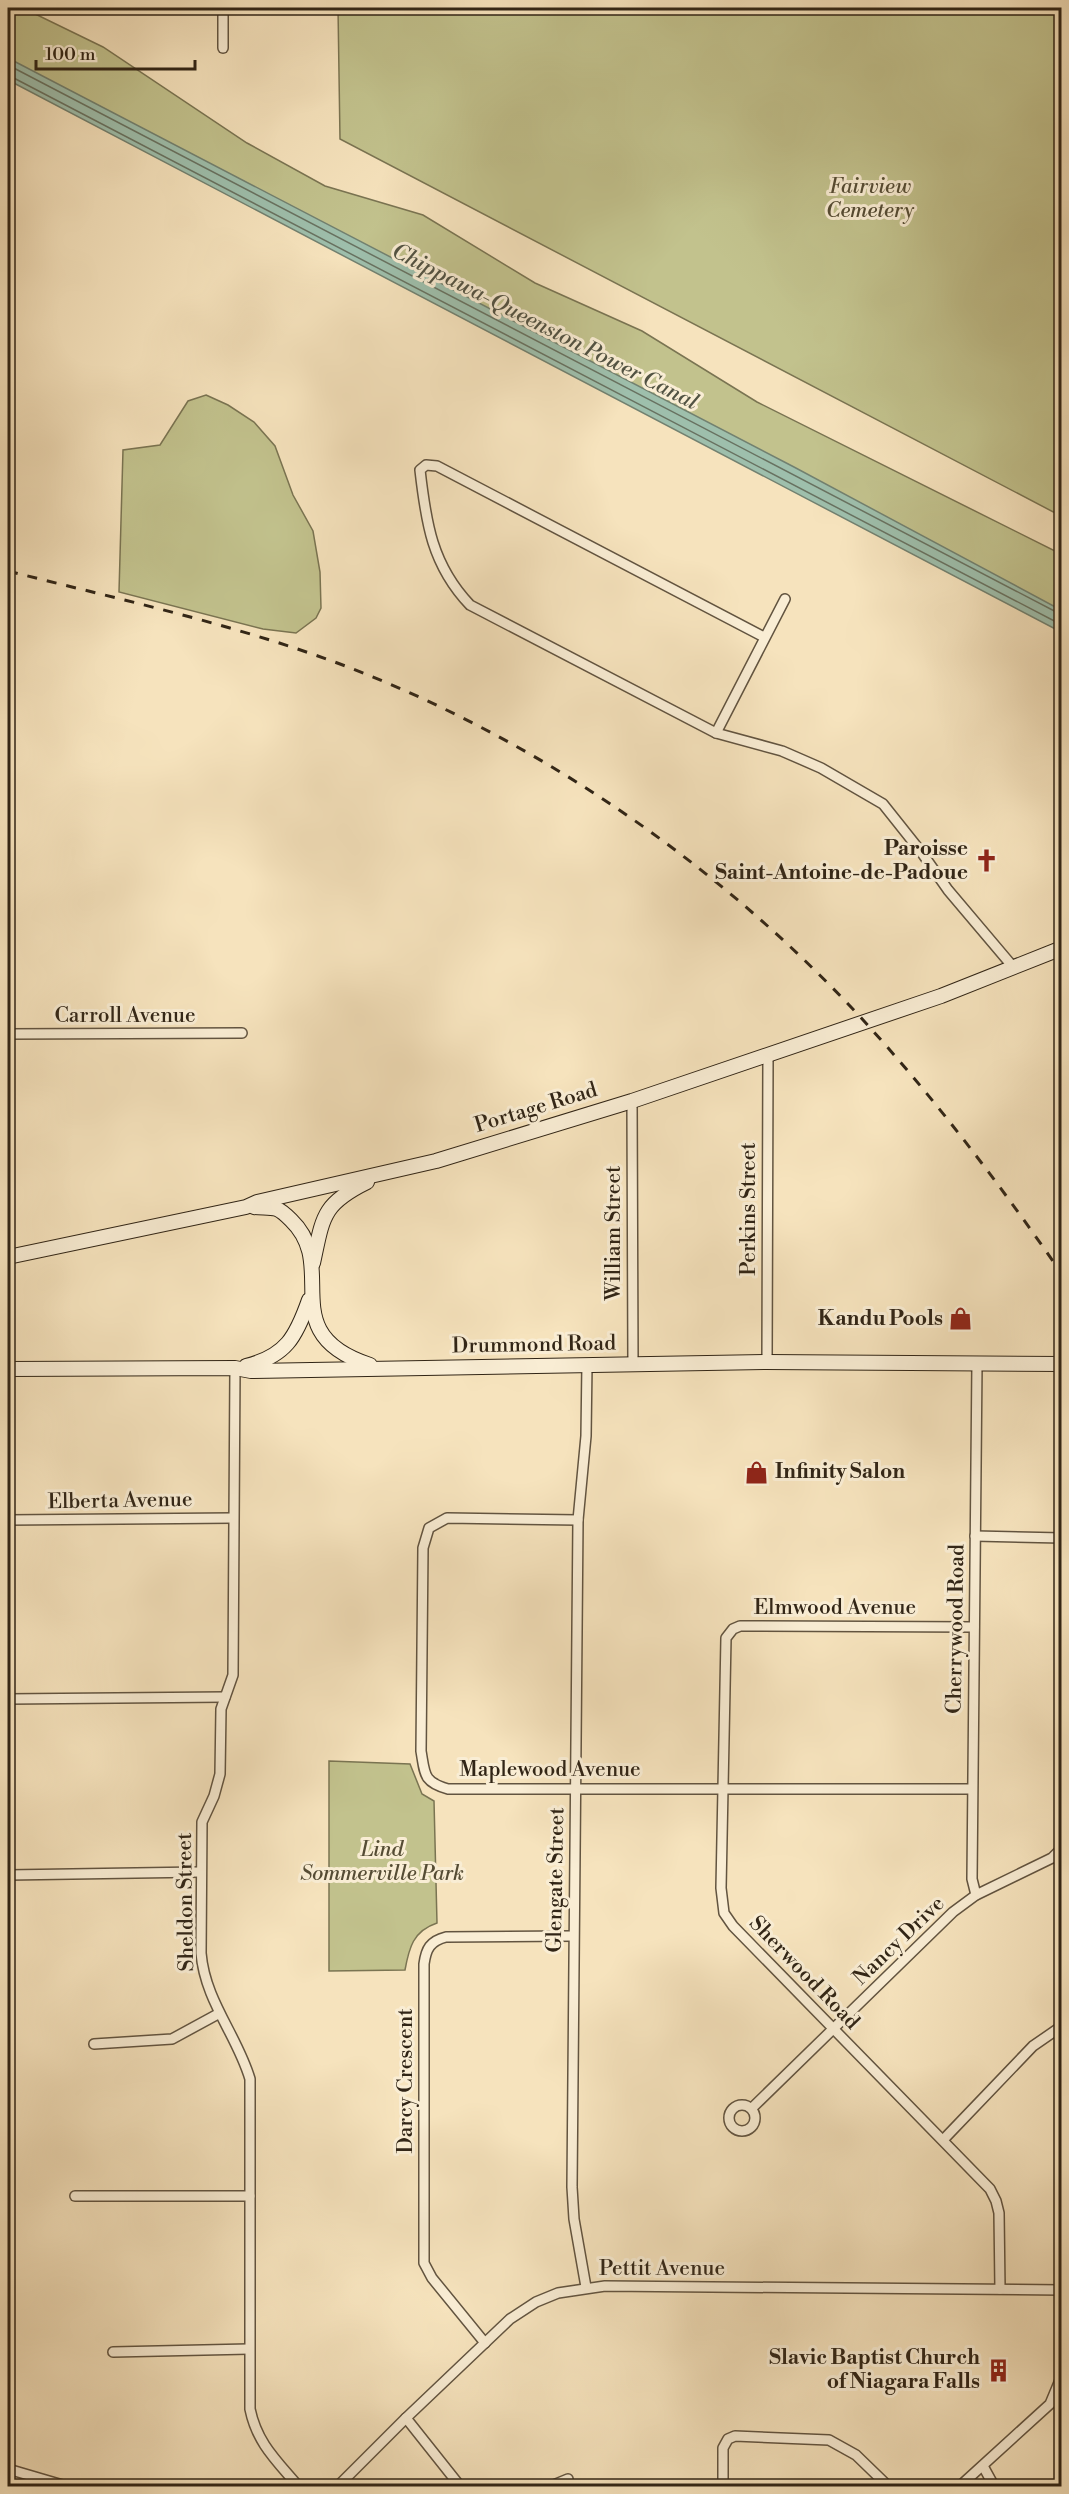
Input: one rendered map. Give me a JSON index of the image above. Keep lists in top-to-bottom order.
{
  "streets": {
    "main road": ["Portage Road", "Drummond Road"],
    "street": [
      "Carroll Avenue",
      "Perkins Street",
      "William Street",
      "Elberta Avenue",
      "Elmwood Avenue",
      "Cherrywood Road",
      "Maplewood Avenue",
      "Glengate Street",
      "Sheldon Street",
      "Nancy Drive",
      "Sherwood Road",
      "Darcy Crescent",
      "Pettit Avenue"
    ]
  },
  "crossings": [
    ["Portage Road", "Perkins Street"],
    ["Portage Road", "William Street"],
    ["Perkins Street", "Drummond Road"],
    ["William Street", "Drummond Road"],
    ["Drummond Road", "Cherrywood Road"],
    ["Drummond Road", "Glengate Street"],
    ["Drummond Road", "Sheldon Street"],
    ["Elberta Avenue", "Sheldon Street"],
    ["Elmwood Avenue", "Cherrywood Road"],
    ["Elmwood Avenue", "Sherwood Road"],
    ["Cherrywood Road", "Maplewood Avenue"],
    ["Cherrywood Road", "Nancy Drive"],
    ["Maplewood Avenue", "Glengate Street"],
    ["Maplewood Avenue", "Sherwood Road"],
    ["Glengate Street", "Darcy Crescent"],
    ["Glengate Street", "Pettit Avenue"],
    ["Nancy Drive", "Sherwood Road"],
    ["Sherwood Road", "Pettit Avenue"],
    ["Darcy Crescent", "Pettit Avenue"]
  ],
  "water": ["Chippawa-Queenston Power Canal"],
  "parks": ["Fairview Cemetery", "Lind Sommerville Park"],
  "places": {
    "church": ["Paroisse Saint-Antoine-de-Padoue"],
    "shop": ["Kandu Pools", "Infinity Salon"],
    "building": ["Slavic Baptist Church of Niagara Falls"]
  },
  "scale_bar": "100 m"
}
